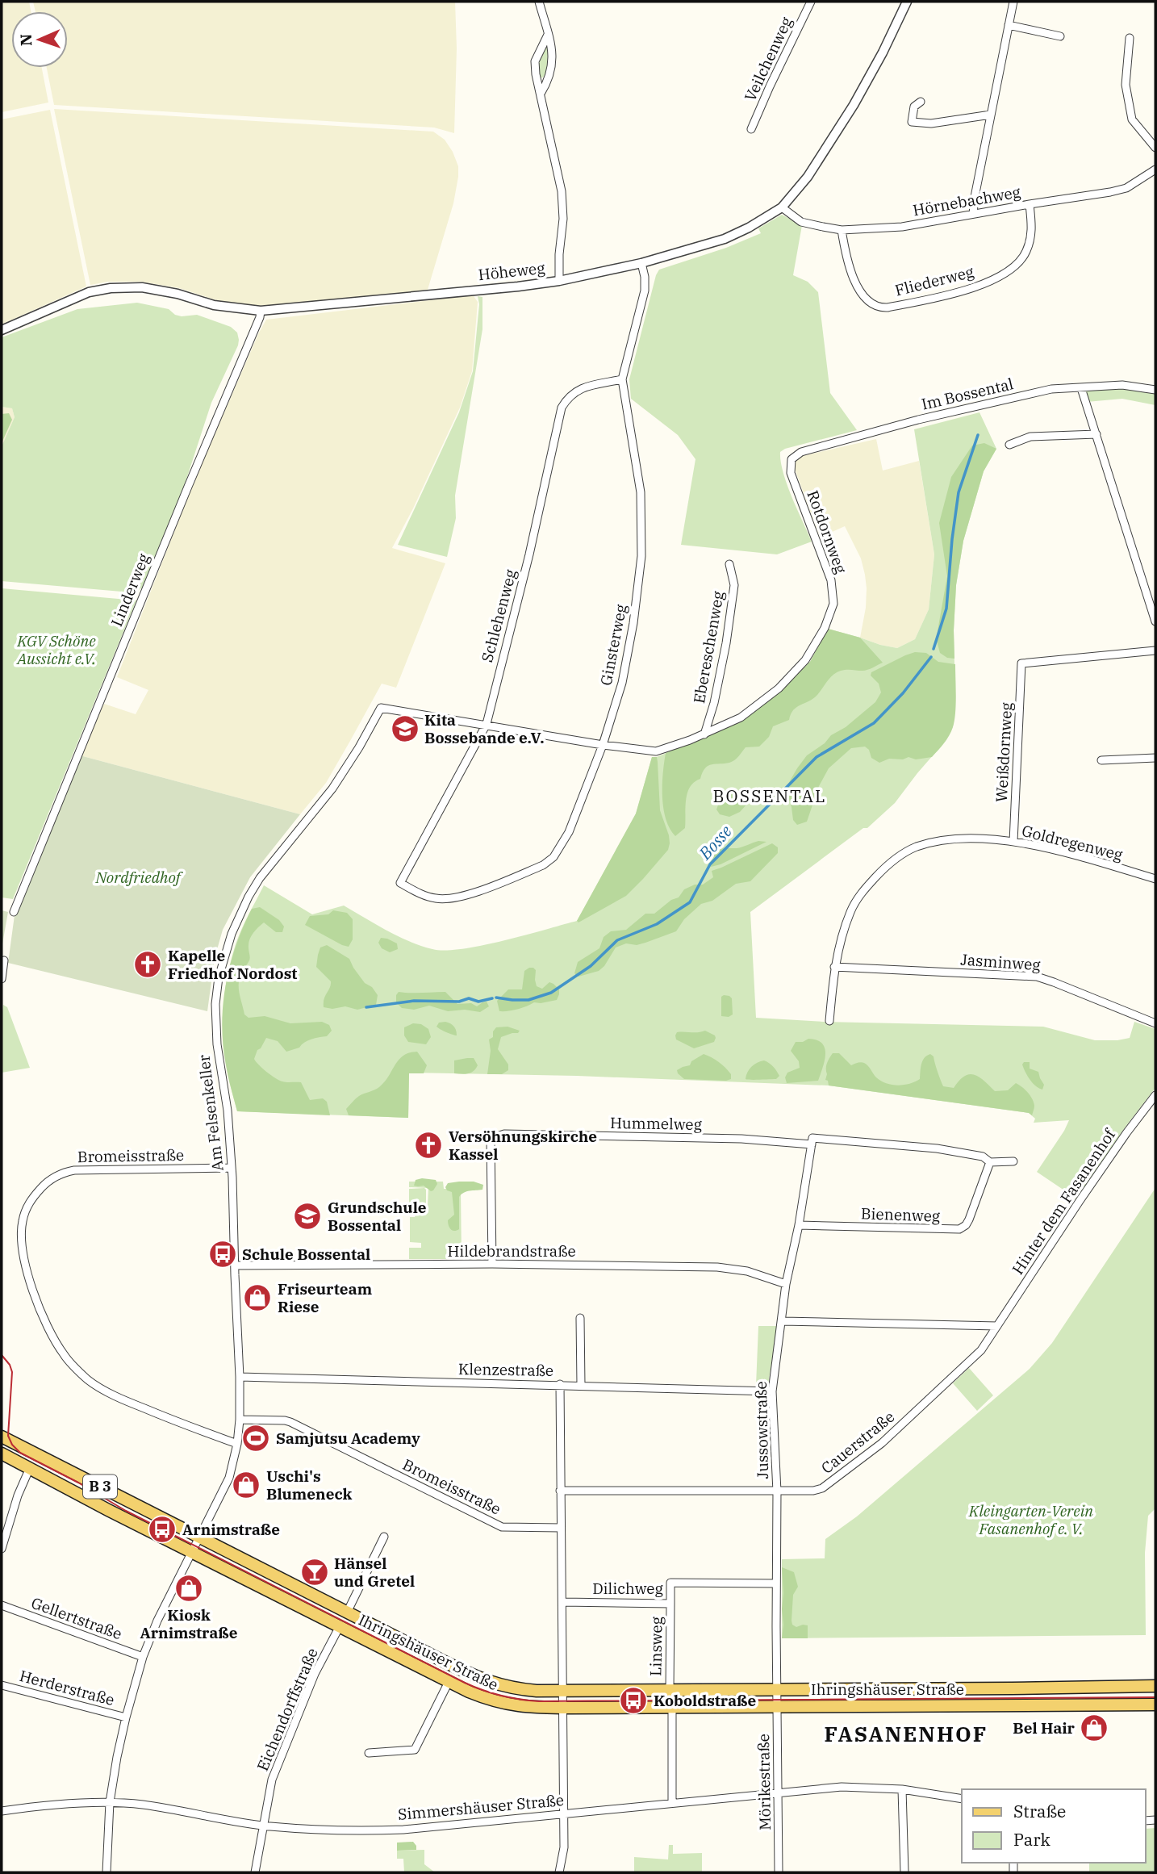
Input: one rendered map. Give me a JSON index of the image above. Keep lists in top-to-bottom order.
{
  "streets": {
    "main road": ["B 3", "Ihringshäuser Straße"],
    "street": [
      "Veilchenweg",
      "Hörnebachweg",
      "Höheweg",
      "Fliederweg",
      "Im Bossental",
      "Rotdornweg",
      "Linderweg",
      "Schlehenweg",
      "Ginsterweg",
      "Ebereschenweg",
      "Weißdornweg",
      "Goldregenweg",
      "Jasminweg",
      "Am Felsenkeller",
      "Hummelweg",
      "Bromeisstraße",
      "Hinter dem Fasanenhof",
      "Bienenweg",
      "Hildebrandstraße",
      "Klenzestraße",
      "Jussowstraße",
      "Cauerstraße",
      "Dilichweg",
      "Gellertstraße",
      "Linsweg",
      "Herderstraße",
      "Eichendorffstraße",
      "Mörikestraße",
      "Simmershäuser Straße"
    ]
  },
  "crossings": [
    ["Hörnebachweg", "Höheweg"],
    ["Hörnebachweg", "Fliederweg"],
    ["Höheweg", "Linderweg"],
    ["Höheweg", "Ginsterweg"],
    ["Im Bossental", "Rotdornweg"],
    ["Rotdornweg", "Schlehenweg"],
    ["Rotdornweg", "Ginsterweg"],
    ["Rotdornweg", "Ebereschenweg"],
    ["Rotdornweg", "Am Felsenkeller"],
    ["Schlehenweg", "Ginsterweg"],
    ["Weißdornweg", "Goldregenweg"],
    ["Goldregenweg", "Jasminweg"],
    ["Am Felsenkeller", "Bromeisstraße"],
    ["Am Felsenkeller", "Hildebrandstraße"],
    ["Am Felsenkeller", "Klenzestraße"],
    ["Am Felsenkeller", "Ihringshäuser Straße"],
    ["Hummelweg", "Hildebrandstraße"],
    ["Hummelweg", "Jussowstraße"],
    ["Hinter dem Fasanenhof", "Cauerstraße"],
    ["Bienenweg", "Jussowstraße"],
    ["Hildebrandstraße", "Jussowstraße"],
    ["Klenzestraße", "Jussowstraße"],
    ["Jussowstraße", "Cauerstraße"],
    ["Jussowstraße", "Dilichweg"],
    ["Jussowstraße", "Ihringshäuser Straße"],
    ["Jussowstraße", "Mörikestraße"],
    ["Dilichweg", "Linsweg"],
    ["Linsweg", "Ihringshäuser Straße"],
    ["Ihringshäuser Straße", "Eichendorffstraße"],
    ["Ihringshäuser Straße", "Mörikestraße"],
    ["Eichendorffstraße", "Simmershäuser Straße"],
    ["Mörikestraße", "Simmershäuser Straße"]
  ],
  "districts": ["BOSSENTAL", "FASANENHOF"],
  "water": ["Bosse"],
  "parks": ["KGV Schöne Aussicht e.V.", "Nordfriedhof", "Kleingarten-Verein Fasanenhof e. V."],
  "places": {
    "school or university": ["Kita Bossebande e.V.", "Grundschule Bossental"],
    "church": ["Kapelle Friedhof Nordost", "Versöhnungskirche Kassel"],
    "bus stop": ["Schule Bossental", "Arnimstraße", "Koboldstraße"],
    "shop": [
      "Friseurteam Riese",
      "Uschi's Blumeneck",
      "Kiosk Arnimstraße",
      "Bel Hair"
    ],
    "sports": ["Samjutsu Academy"],
    "bar": ["Hänsel und Gretel"]
  },
  "legend": ["Straße", "Park"],
  "north": "left"
}
